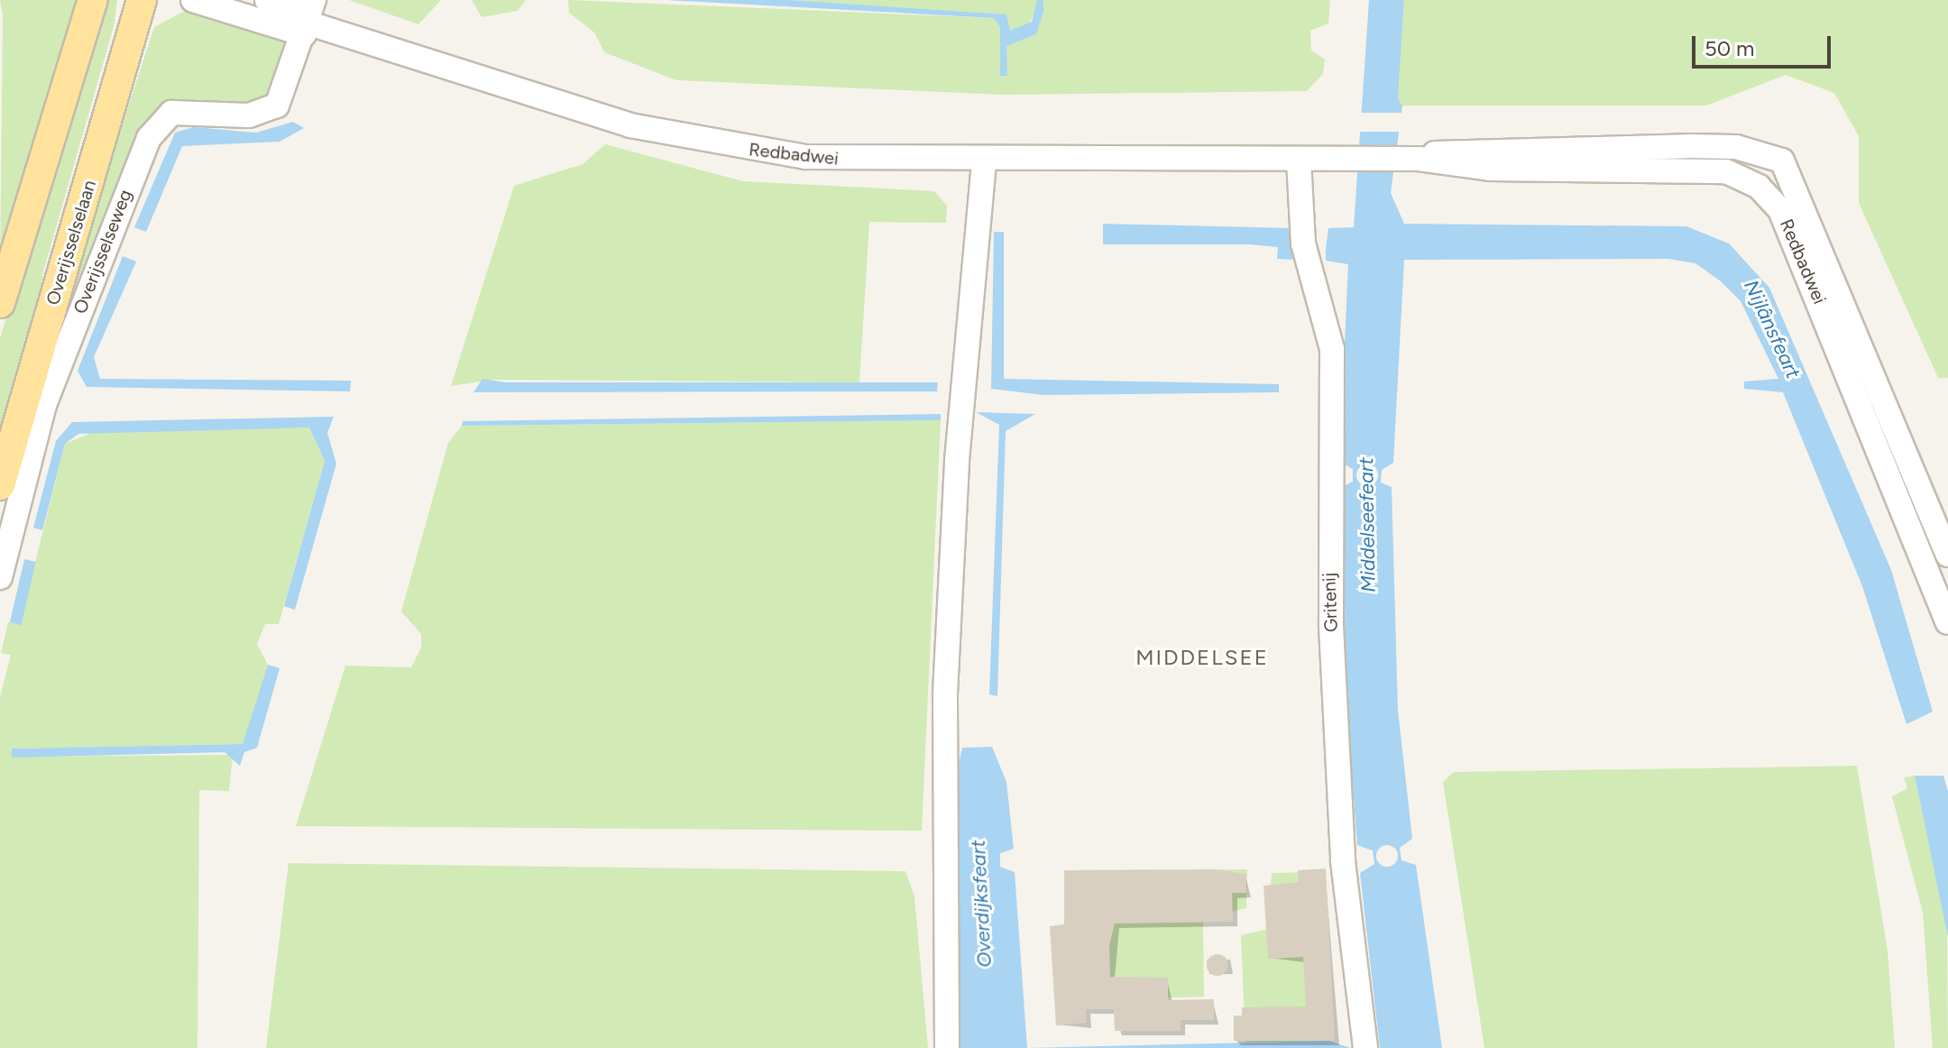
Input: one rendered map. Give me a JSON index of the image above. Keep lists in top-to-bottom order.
{
  "streets": {
    "main road": ["Overijsselselaan"],
    "street": ["Redbadwei", "Overijsselseweg", "Gritenij"]
  },
  "crossings": [
    ["Redbadwei", "Overijsselseweg"],
    ["Redbadwei", "Gritenij"]
  ],
  "districts": ["MIDDELSEE"],
  "water": ["Nijlânsfeart", "Middelseefeart", "Overdijksfeart"],
  "scale_bar": "50 m"
}
